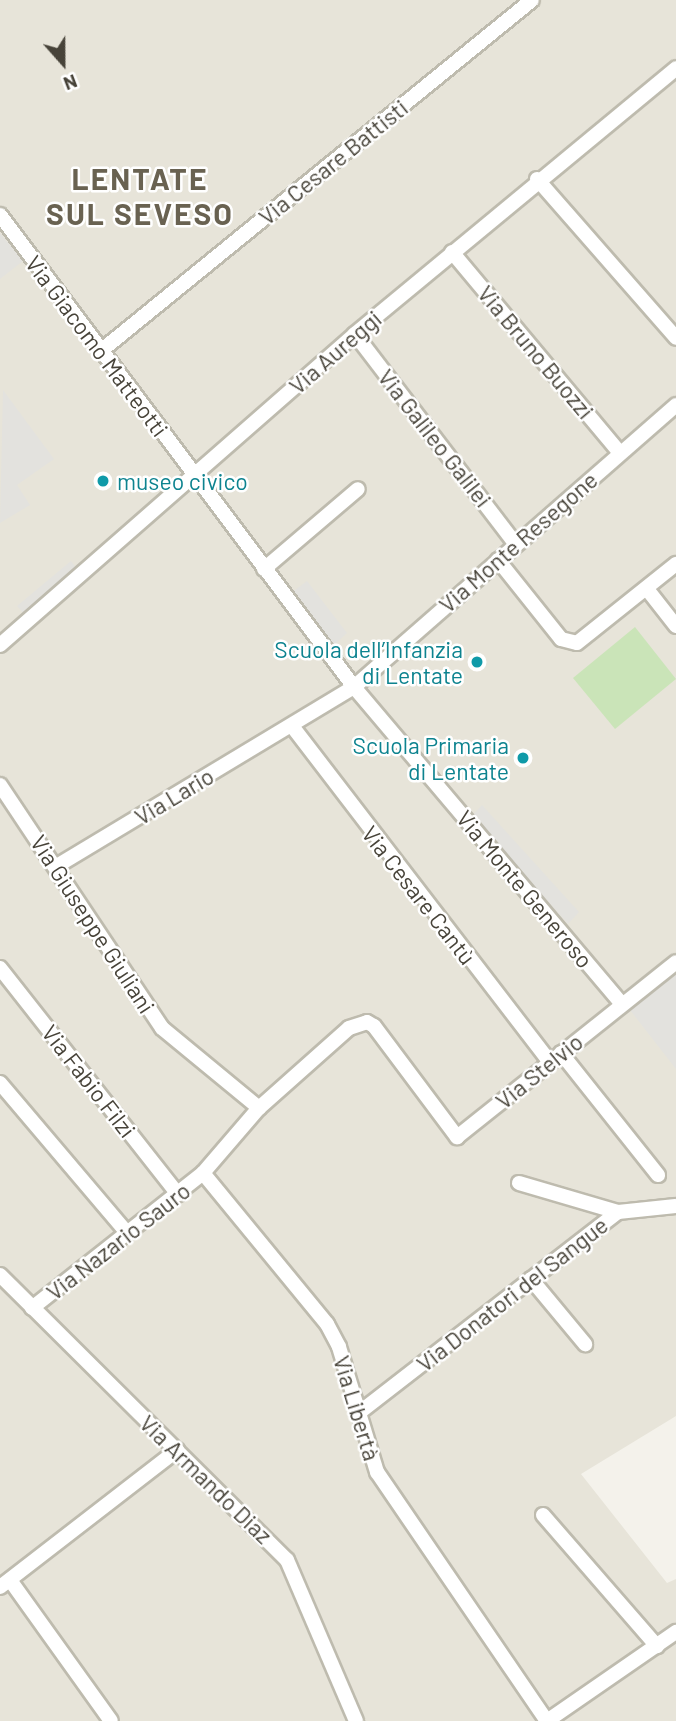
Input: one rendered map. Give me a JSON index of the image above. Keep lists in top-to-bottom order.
{
  "streets": {
    "street": [
      "Via Cesare Battisti",
      "Via Giacomo Matteotti",
      "Via Aureggi",
      "Via Bruno Buozzi",
      "Via Galileo Galilei",
      "Via Monte Resegone",
      "Via Lario",
      "Via Monte Generoso",
      "Via Cesare Cantù",
      "Via Giuseppe Giuliani",
      "Via Stelvio",
      "Via Fabio Filzi",
      "Via Nazario Sauro",
      "Via Donatori del Sangue",
      "Via Libertà",
      "Via Armando Diaz"
    ]
  },
  "crossings": [
    ["Via Cesare Battisti", "Via Giacomo Matteotti"],
    ["Via Giacomo Matteotti", "Via Aureggi"],
    ["Via Giacomo Matteotti", "Via Monte Generoso"],
    ["Via Aureggi", "Via Bruno Buozzi"],
    ["Via Aureggi", "Via Galileo Galilei"],
    ["Via Aureggi", "Via Monte Generoso"],
    ["Via Bruno Buozzi", "Via Monte Resegone"],
    ["Via Galileo Galilei", "Via Monte Resegone"],
    ["Via Monte Resegone", "Via Lario"],
    ["Via Monte Resegone", "Via Monte Generoso"],
    ["Via Monte Resegone", "Via Cesare Cantù"],
    ["Via Lario", "Via Cesare Cantù"],
    ["Via Lario", "Via Giuseppe Giuliani"],
    ["Via Monte Generoso", "Via Stelvio"],
    ["Via Cesare Cantù", "Via Stelvio"],
    ["Via Giuseppe Giuliani", "Via Nazario Sauro"],
    ["Via Stelvio", "Via Nazario Sauro"],
    ["Via Fabio Filzi", "Via Nazario Sauro"],
    ["Via Nazario Sauro", "Via Libertà"],
    ["Via Nazario Sauro", "Via Armando Diaz"],
    ["Via Donatori del Sangue", "Via Libertà"]
  ],
  "districts": ["LENTATE SUL SEVESO"],
  "places": ["museo civico", "Scuola dell’Infanzia di Lentate", "Scuola Primaria di Lentate"],
  "north": "bottom"
}
